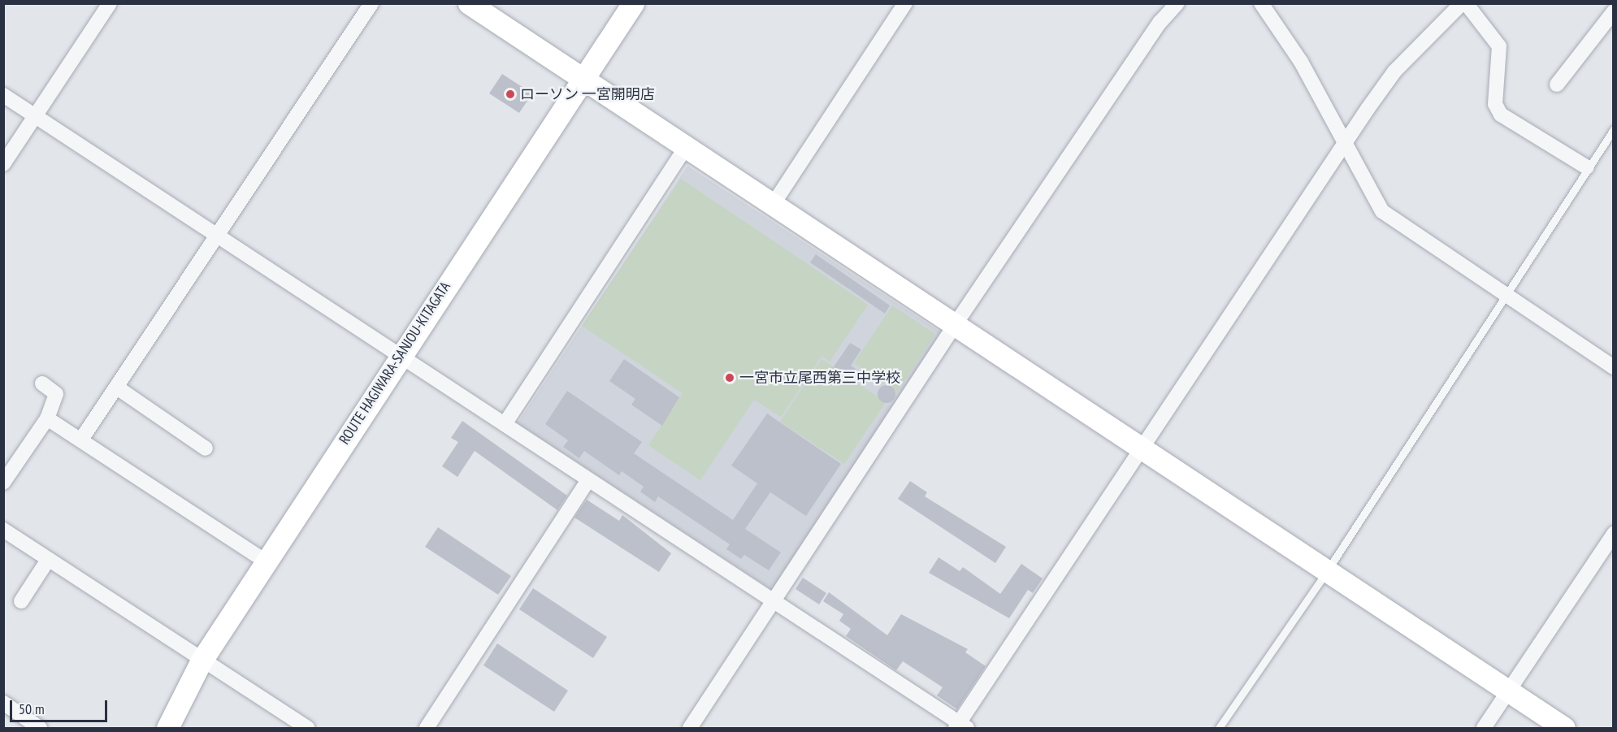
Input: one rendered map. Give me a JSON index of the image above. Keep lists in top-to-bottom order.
{
  "streets": {
    "street": ["ROUTE HAGIWARA-SANJOU-KITAGATA"]
  },
  "places": ["ローソン 一宮開明店", "一宮市立尾西第三中学校"],
  "scale_bar": "50 m"
}
